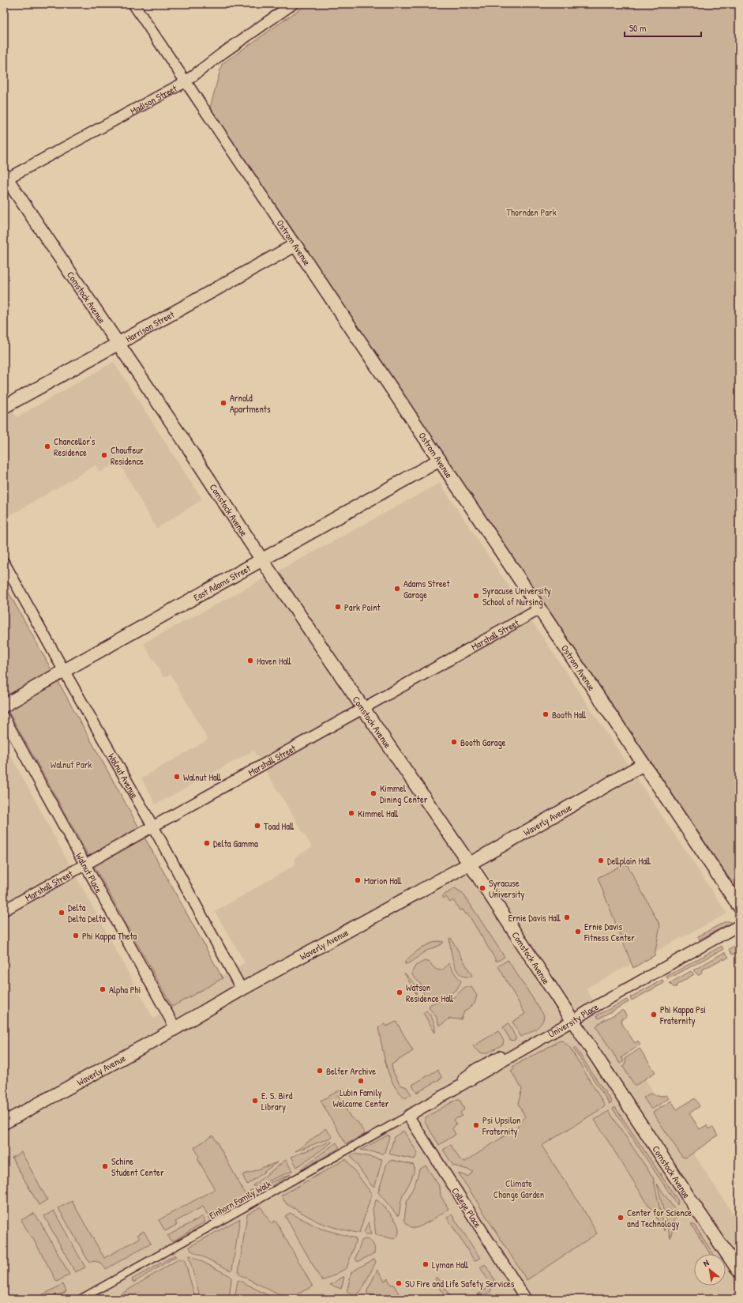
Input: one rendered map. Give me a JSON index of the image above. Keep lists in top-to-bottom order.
{
  "streets": {
    "street": [
      "Madison Street",
      "Ostrom Avenue",
      "Comstock Avenue",
      "Harrison Street",
      "East Adams Street",
      "Marshall Street",
      "Walnut Avenue",
      "Waverly Avenue",
      "Walnut Place",
      "University Place",
      "Einhorn Family Walk",
      "College Place"
    ]
  },
  "crossings": [
    ["Madison Street", "Ostrom Avenue"],
    ["Madison Street", "Comstock Avenue"],
    ["Ostrom Avenue", "Harrison Street"],
    ["Ostrom Avenue", "East Adams Street"],
    ["Ostrom Avenue", "Marshall Street"],
    ["Ostrom Avenue", "Waverly Avenue"],
    ["Comstock Avenue", "Harrison Street"],
    ["Comstock Avenue", "East Adams Street"],
    ["Comstock Avenue", "Marshall Street"],
    ["Comstock Avenue", "Waverly Avenue"],
    ["Comstock Avenue", "University Place"],
    ["East Adams Street", "Walnut Avenue"],
    ["Marshall Street", "Walnut Avenue"],
    ["Marshall Street", "Walnut Place"],
    ["Walnut Avenue", "Waverly Avenue"],
    ["Waverly Avenue", "Walnut Place"],
    ["University Place", "Einhorn Family Walk"],
    ["University Place", "College Place"],
    ["Einhorn Family Walk", "College Place"]
  ],
  "parks": ["Thornden Park", "Walnut Park", "Climate Change Garden"],
  "places": [
    "Arnold Apartments",
    "Chancellor's Residence",
    "Chauffeur Residence",
    "Adams Street Garage",
    "Syracuse University School of Nursing",
    "Park Point",
    "Haven Hall",
    "Booth Hall",
    "Booth Garage",
    "Walnut Hall",
    "Kimmel Dining Center",
    "Kimmel Hall",
    "Toad Hall",
    "Delta Gamma",
    "Dellplain Hall",
    "Marion Hall",
    "Syracuse University",
    "Delta Delta Delta",
    "Ernie Davis Hall",
    "Ernie Davis Fitness Center",
    "Phi Kappa Theta",
    "Alpha Phi",
    "Watson Residence Hall",
    "Phi Kappa Psi Fraternity",
    "Belfer Archive",
    "Lubin Family Welcome Center",
    "E. S. Bird Library",
    "Psi Upsilon Fraternity",
    "Schine Student Center",
    "Center for Science and Technology",
    "Lyman Hall",
    "SU Fire and Life Safety Services"
  ],
  "scale_bar": "50 m",
  "north": "top left"
}
